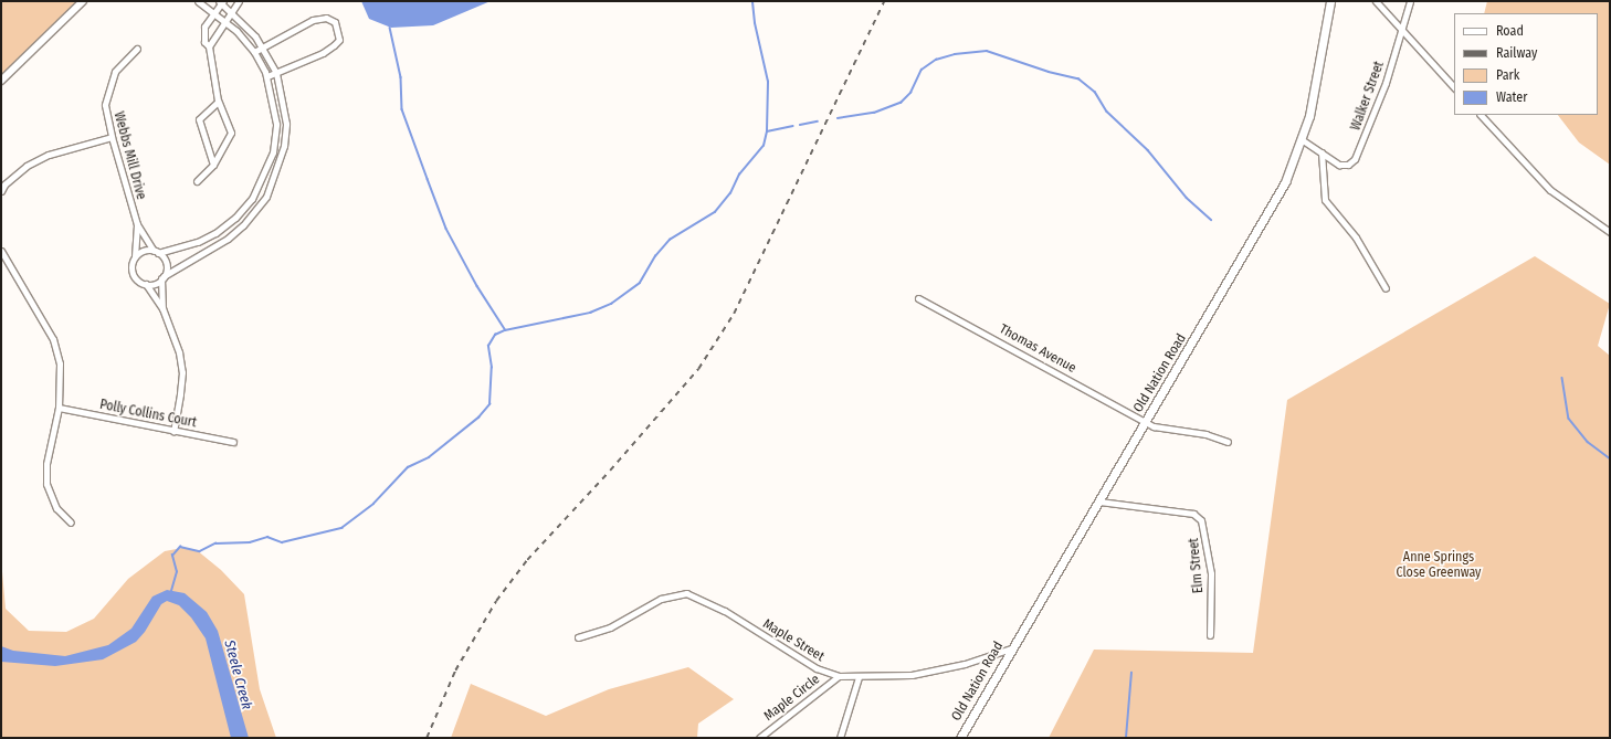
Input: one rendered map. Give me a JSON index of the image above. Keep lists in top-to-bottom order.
{
  "streets": {
    "main road": ["Old Nation Road"],
    "street": [
      "Walker Street",
      "Webbs Mill Drive",
      "Thomas Avenue",
      "Polly Collins Court",
      "Elm Street",
      "Maple Street",
      "Maple Circle"
    ]
  },
  "crossings": [
    ["Walker Street", "Old Nation Road"],
    ["Thomas Avenue", "Old Nation Road"],
    ["Old Nation Road", "Elm Street"],
    ["Old Nation Road", "Maple Street"],
    ["Maple Street", "Maple Circle"]
  ],
  "water": ["Steele Creek"],
  "parks": ["Anne Springs Close Greenway"],
  "legend": [
    "Road",
    "Railway",
    "Park",
    "Water"
  ]
}
